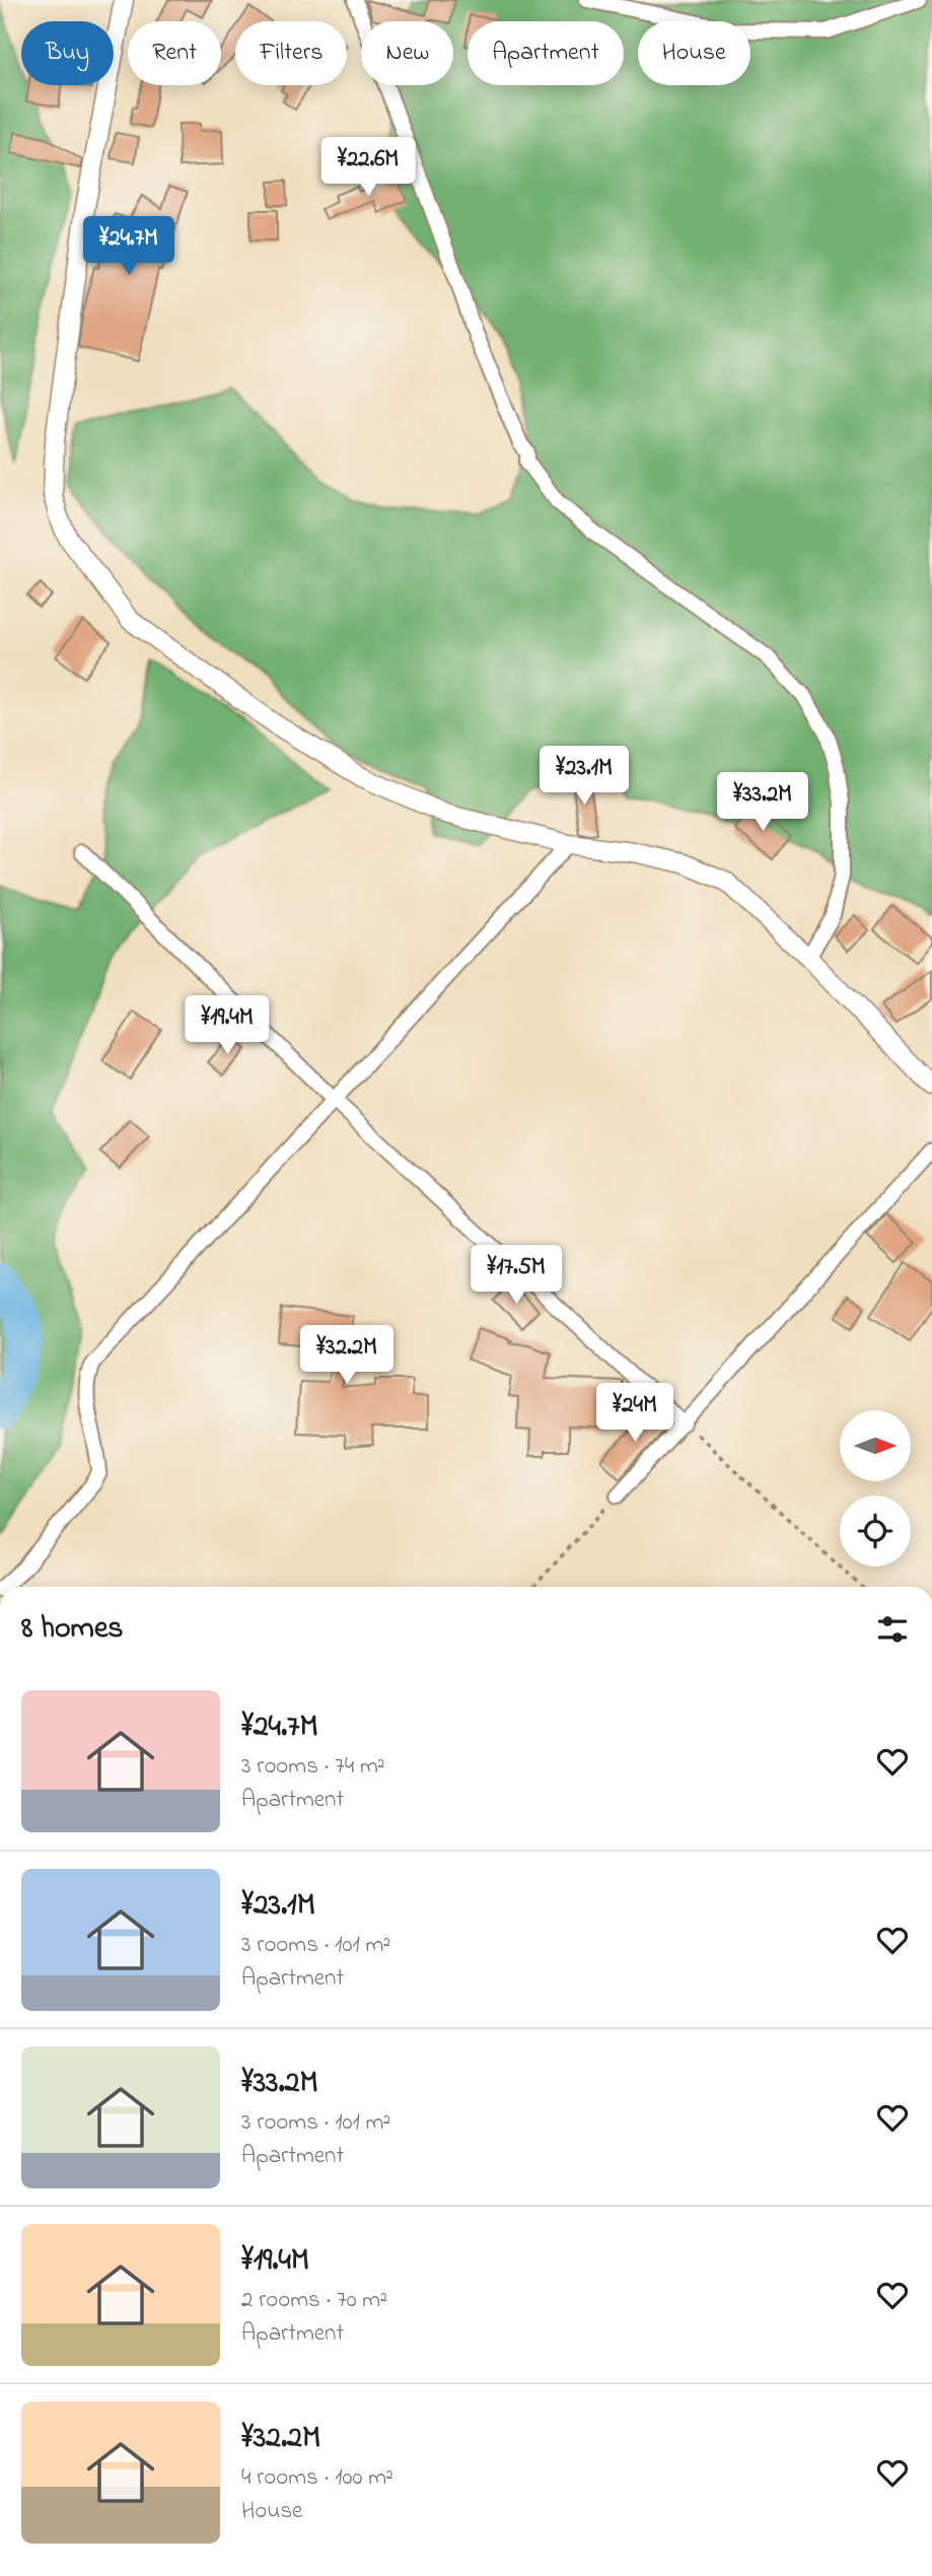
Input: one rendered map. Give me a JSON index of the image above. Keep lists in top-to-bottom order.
{
  "north": "right",
  "page": {
    "chip": [
      "Buy",
      "Rent",
      "Filters",
      "New",
      "Apartment",
      "House"
    ],
    "price": [
      "¥22.6M",
      "¥24.7M",
      "¥23.1M",
      "¥33.2M",
      "¥19.4M",
      "¥17.5M",
      "¥32.2M",
      "¥24M"
    ],
    "heading": "8 homes",
    "list": [
      {
        "name": "¥24.7M",
        "note": "3 rooms · 74 m² · Apartment"
      },
      {
        "name": "¥23.1M",
        "note": "3 rooms · 101 m² · Apartment"
      },
      {
        "name": "¥33.2M",
        "note": "3 rooms · 101 m² · Apartment"
      },
      {
        "name": "¥19.4M",
        "note": "2 rooms · 70 m² · Apartment"
      },
      {
        "name": "¥32.2M",
        "note": "4 rooms · 100 m² · House"
      }
    ]
  }
}
